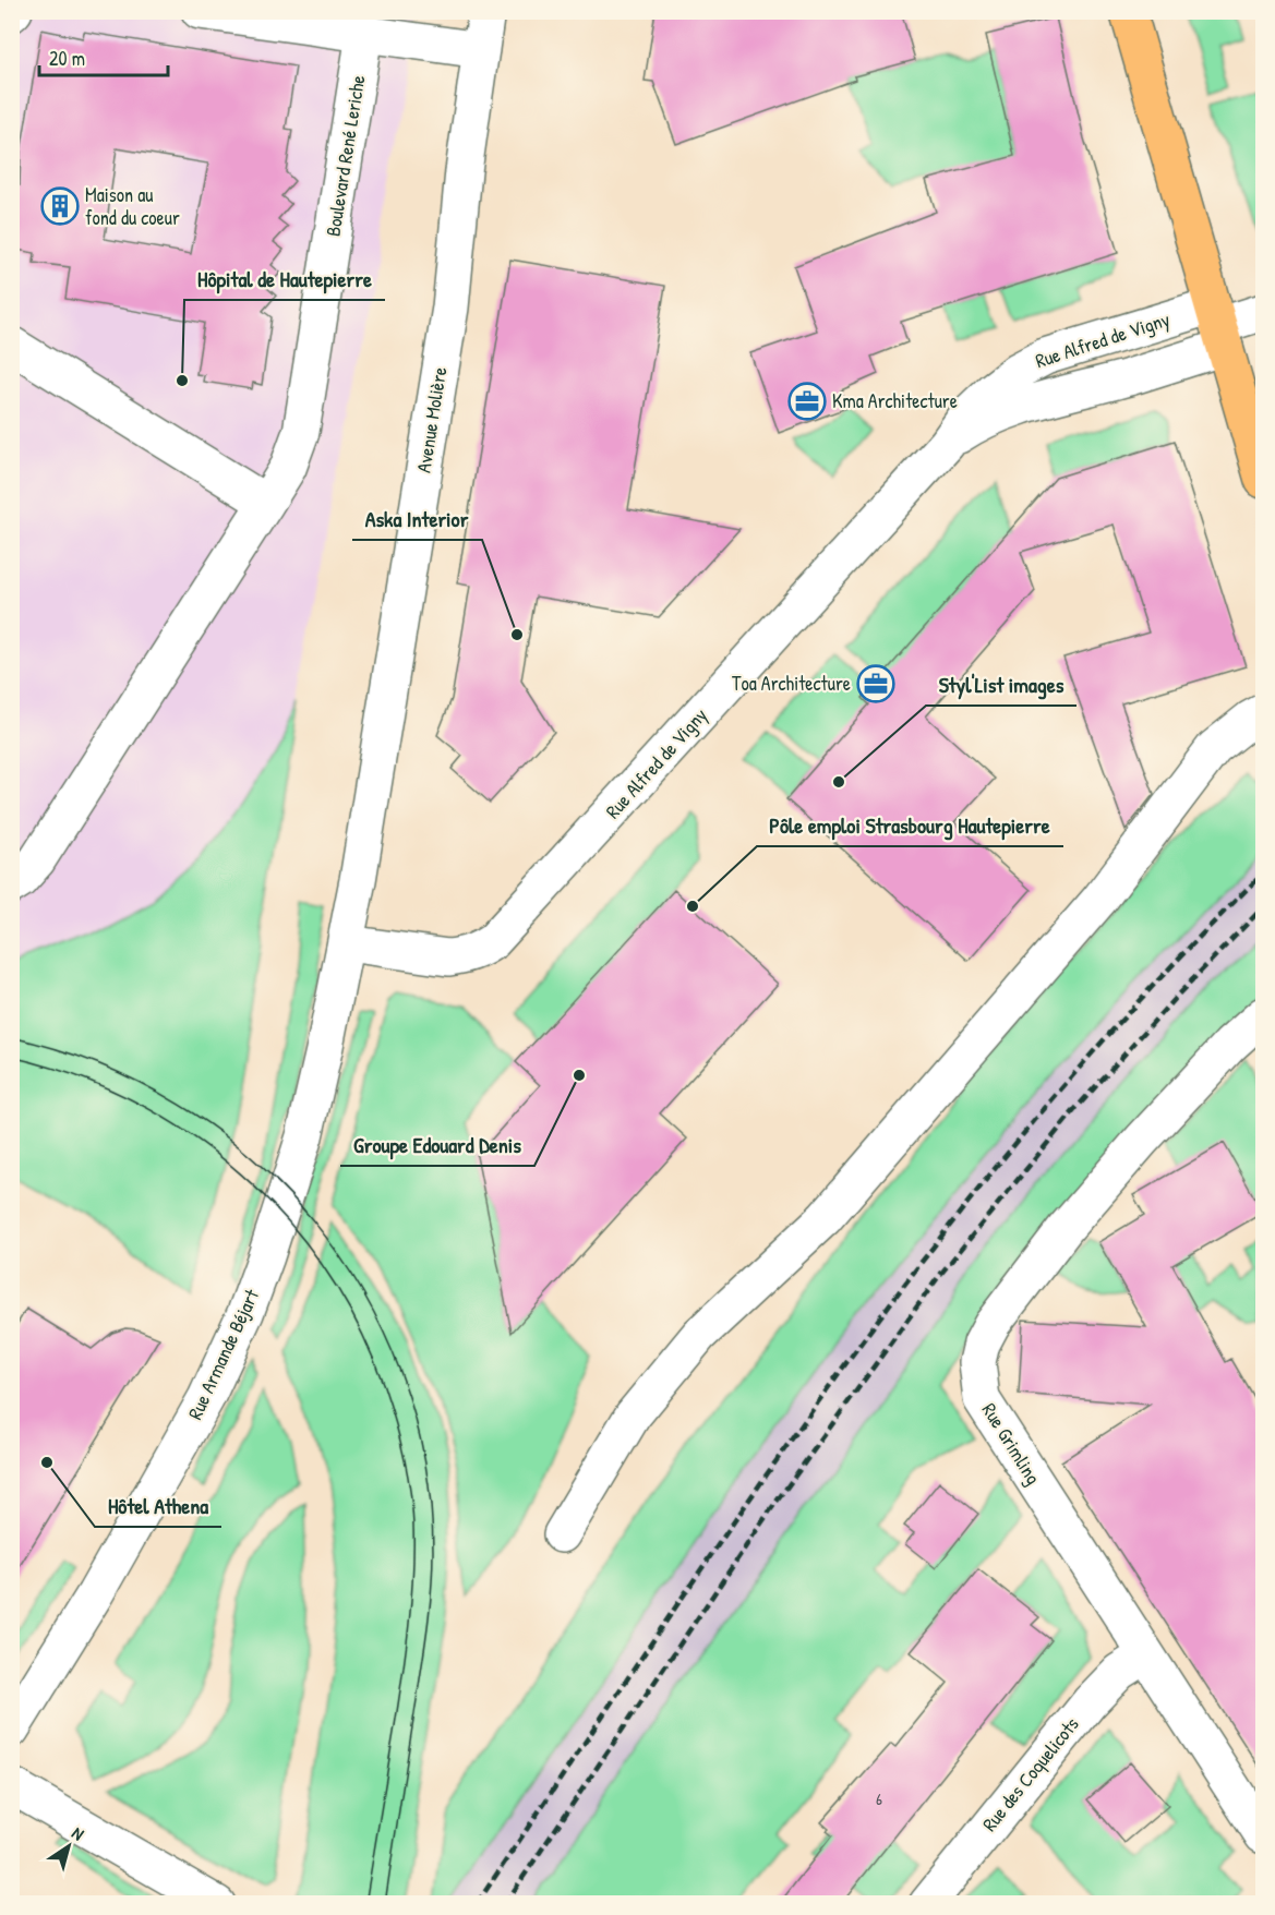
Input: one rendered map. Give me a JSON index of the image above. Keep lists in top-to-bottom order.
{
  "streets": {
    "street": [
      "Boulevard René Leriche",
      "Rue Alfred de Vigny",
      "Avenue Molière",
      "Rue Armande Béjart",
      "Rue Grimling",
      "Rue des Coquelicots"
    ]
  },
  "crossings": [
    ["Rue Alfred de Vigny", "Avenue Molière"],
    ["Rue Alfred de Vigny", "Rue Armande Béjart"],
    ["Avenue Molière", "Rue Armande Béjart"],
    ["Rue Grimling", "Rue des Coquelicots"]
  ],
  "places": {
    "building": ["Maison au fond du coeur"],
    "other": [
      "Hôpital de Hautepierre",
      "Aska Interior",
      "Styl'List images",
      "Pôle emploi Strasbourg Hautepierre",
      "Groupe Edouard Denis",
      "Hôtel Athena"
    ],
    "office": ["Kma Architecture", "Toa Architecture"]
  },
  "house_numbers": ["6"],
  "scale_bar": "20 m",
  "north": "top right"
}
